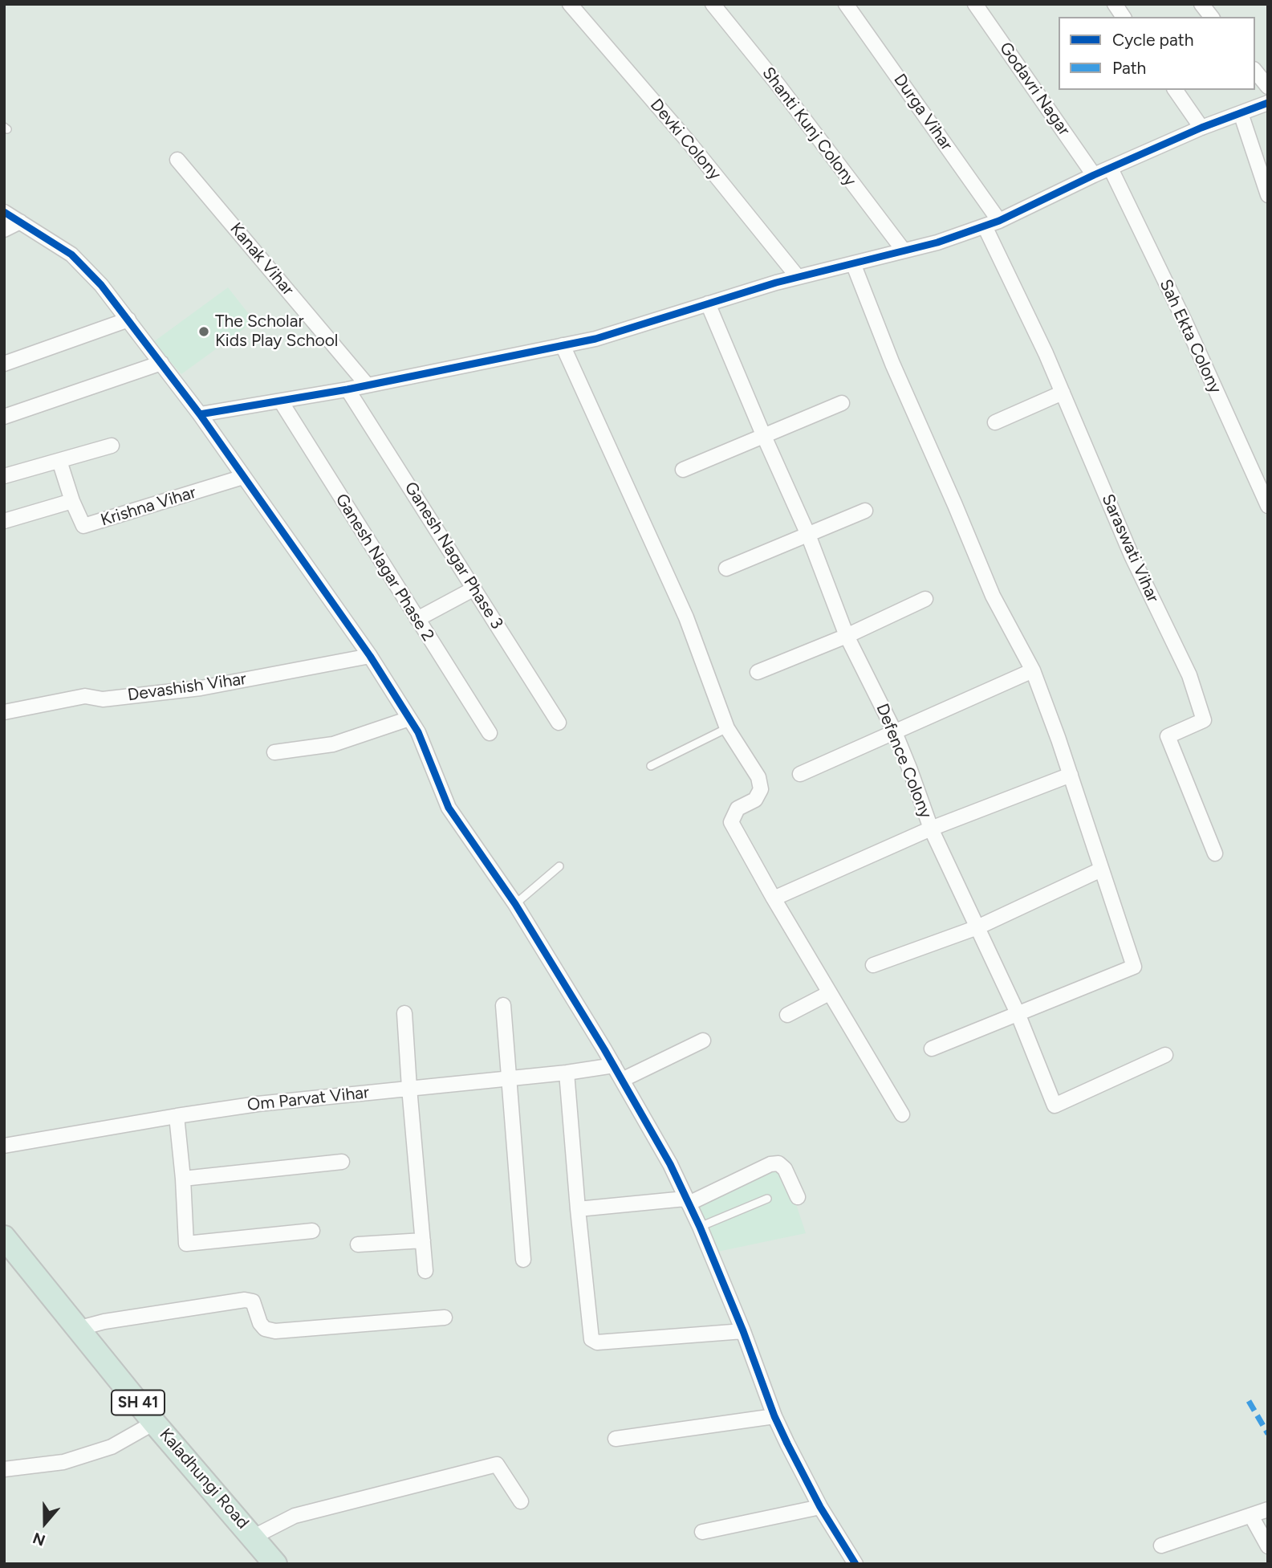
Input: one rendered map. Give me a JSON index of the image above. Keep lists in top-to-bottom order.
{
  "streets": {
    "main road": ["SH 41", "Kaladhungi Road"],
    "street": [
      "Godavri Nagar",
      "Durga Vihar",
      "Shanti Kunj Colony",
      "Devki Colony",
      "Kanak Vihar",
      "Sah Ekta Colony",
      "Krishna Vihar",
      "Saraswati Vihar",
      "Ganesh Nagar Phase 3",
      "Ganesh Nagar Phase 2",
      "Devashish Vihar",
      "Defence Colony",
      "Om Parvat Vihar"
    ]
  },
  "places": ["The Scholar Kids Play School"],
  "legend": ["Cycle path", "Path"],
  "north": "bottom"
}
